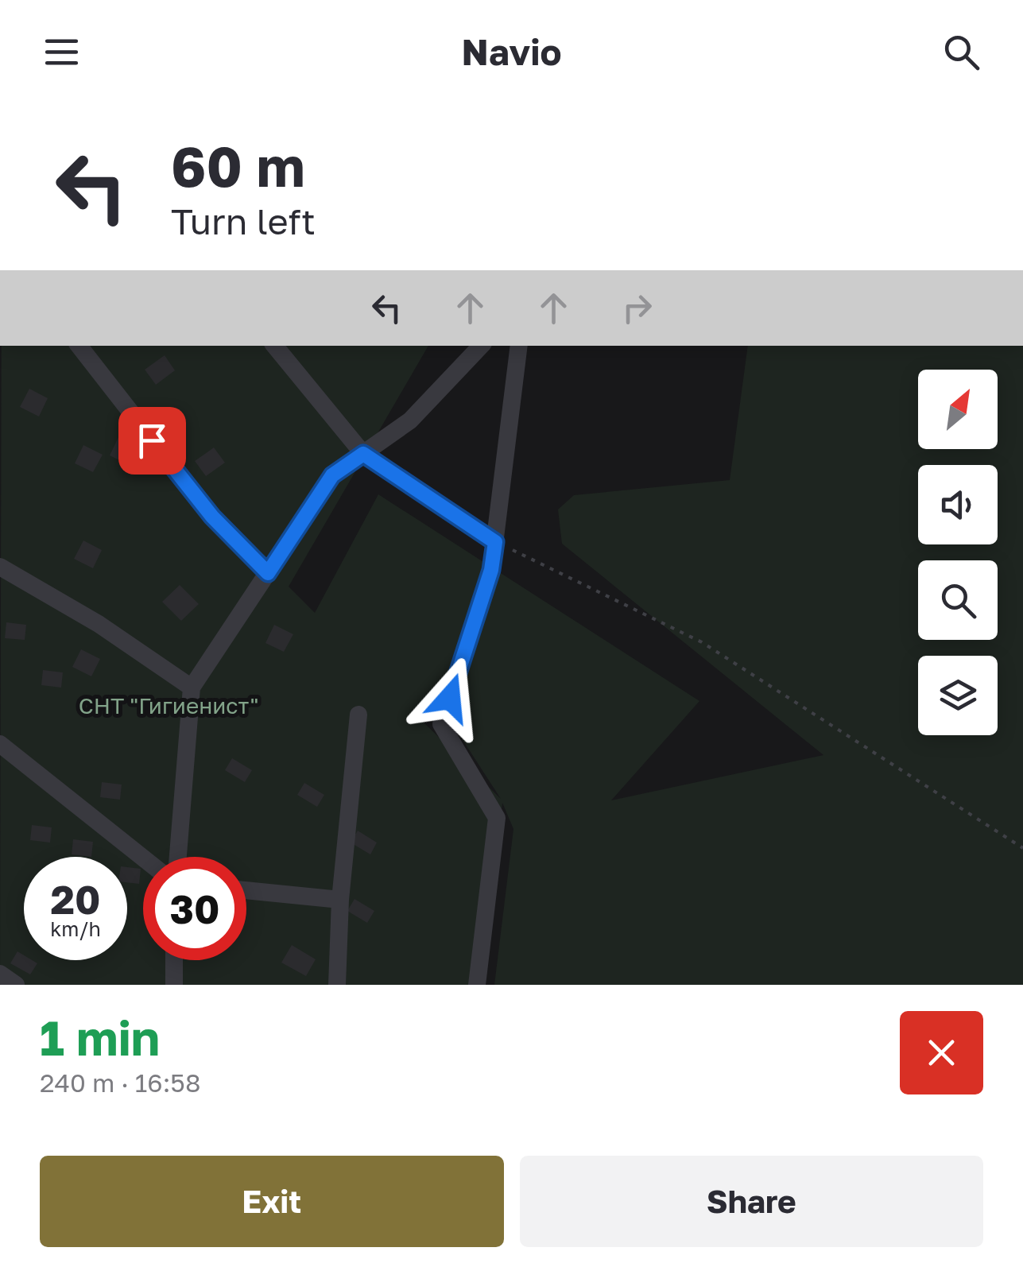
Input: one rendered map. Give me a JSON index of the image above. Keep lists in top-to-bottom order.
{
  "parks": ["СНТ \"Гигиенист\""],
  "north": "top right",
  "page": {
    "header": "Navio",
    "turn": ["60 m", "Turn left"],
    "speed": "20 km/h",
    "limit": "30",
    "heading": ["1 min", "240 m · 16:58"],
    "buttons": ["Exit", "Share"]
  }
}
